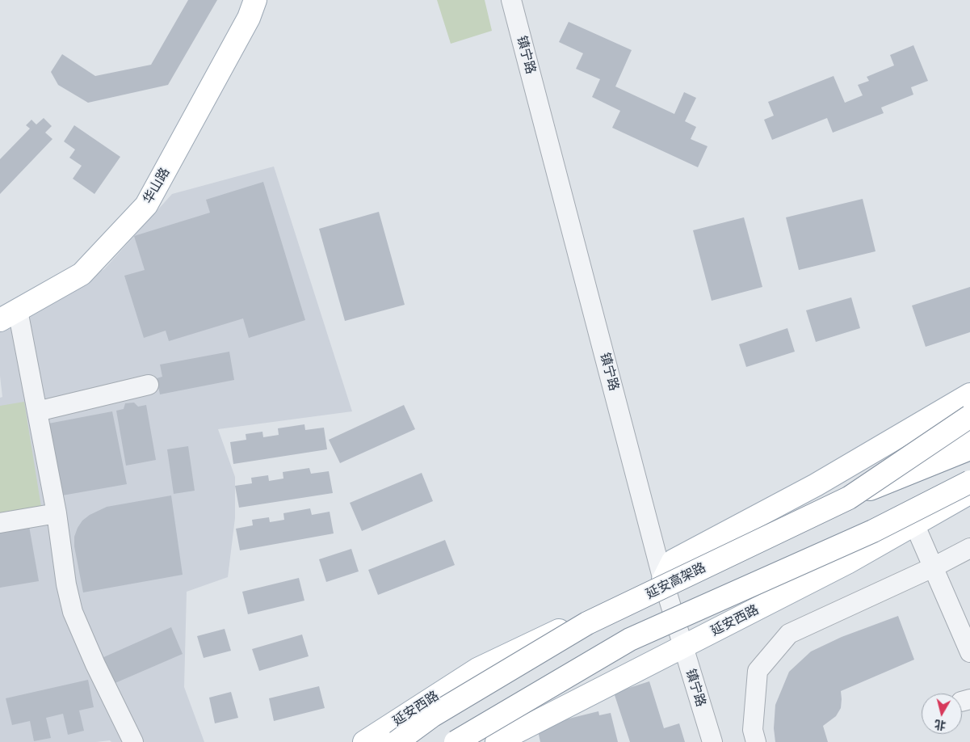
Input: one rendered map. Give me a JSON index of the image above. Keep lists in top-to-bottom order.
{
  "streets": {
    "main road": ["华山路", "延安高架路", "延安西路"],
    "street": ["镇宁路"]
  },
  "crossings": [
    ["镇宁路", "延安西路"]
  ],
  "north": "bottom"
}
